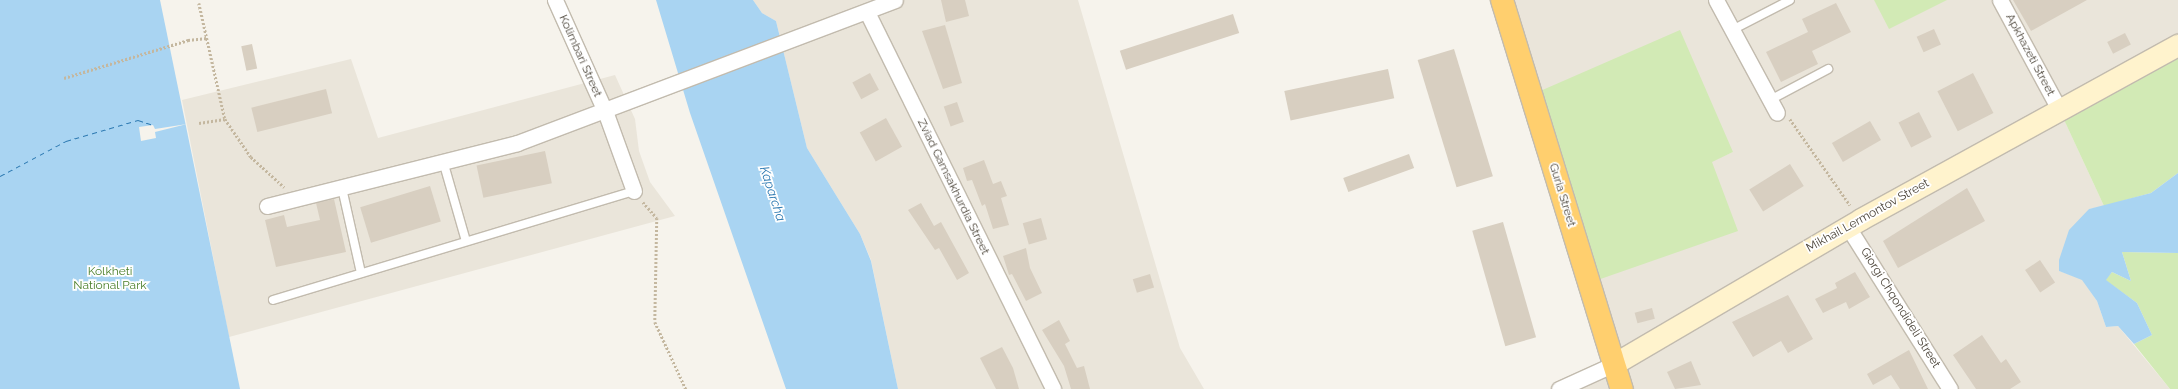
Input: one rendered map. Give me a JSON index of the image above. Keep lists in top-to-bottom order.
{
  "streets": {
    "highway": ["Guria Street"],
    "street": [
      "Apkhazeti Street",
      "Kolimbari Street",
      "Zviad Gamsakhurdia Street",
      "Mikhail Lermontov Street",
      "Giorgi Chqondideli Street"
    ]
  },
  "crossings": [
    ["Apkhazeti Street", "Mikhail Lermontov Street"],
    ["Guria Street", "Mikhail Lermontov Street"],
    ["Mikhail Lermontov Street", "Giorgi Chqondideli Street"]
  ],
  "water": ["Kaparcha"],
  "parks": ["Kolkheti National Park"]
}
